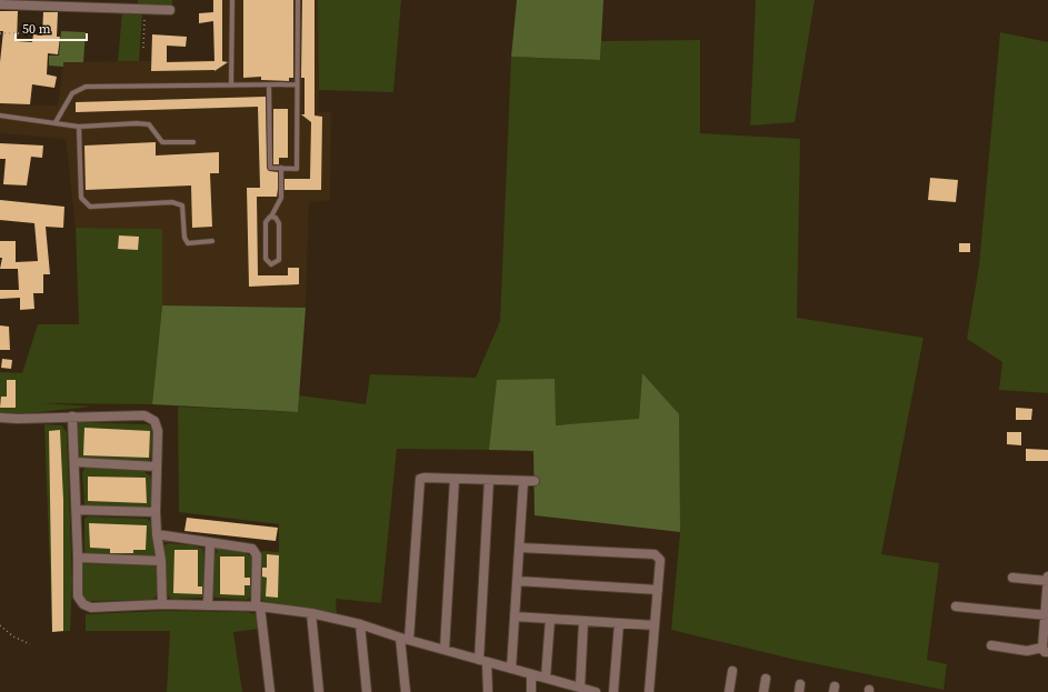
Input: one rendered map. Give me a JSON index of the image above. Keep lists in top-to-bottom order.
{
  "scale_bar": "50 m"
}
